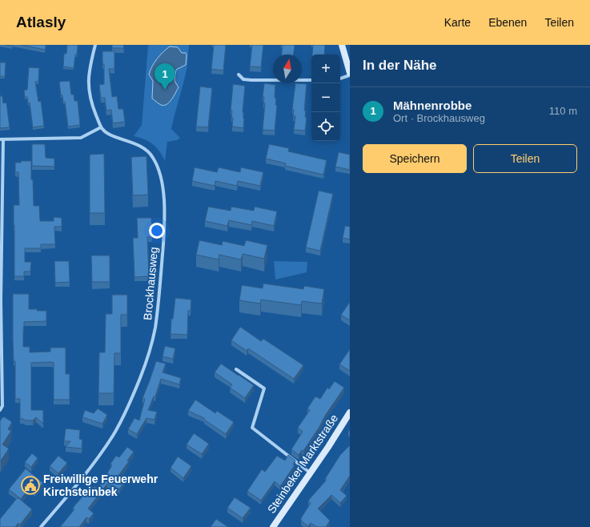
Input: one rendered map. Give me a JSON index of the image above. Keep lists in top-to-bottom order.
{
  "streets": {
    "street": ["Brockhausweg", "Steinbeker Marktstraße"]
  },
  "places": {
    "public building": ["Freiwillige Feuerwehr Kirchsteinbek"]
  },
  "north": "top",
  "page": {
    "header": "Atlasly",
    "nav": ["Karte", "Ebenen", "Teilen"],
    "heading": "In der Nähe",
    "map_buttons": ["+", "−"],
    "pins": "1",
    "list": [
      {
        "mark": "1",
        "name": "Mähnenrobbe",
        "note": "Ort · Brockhausweg",
        "value": "110 m"
      }
    ],
    "buttons": ["Speichern", "Teilen"]
  }
}
